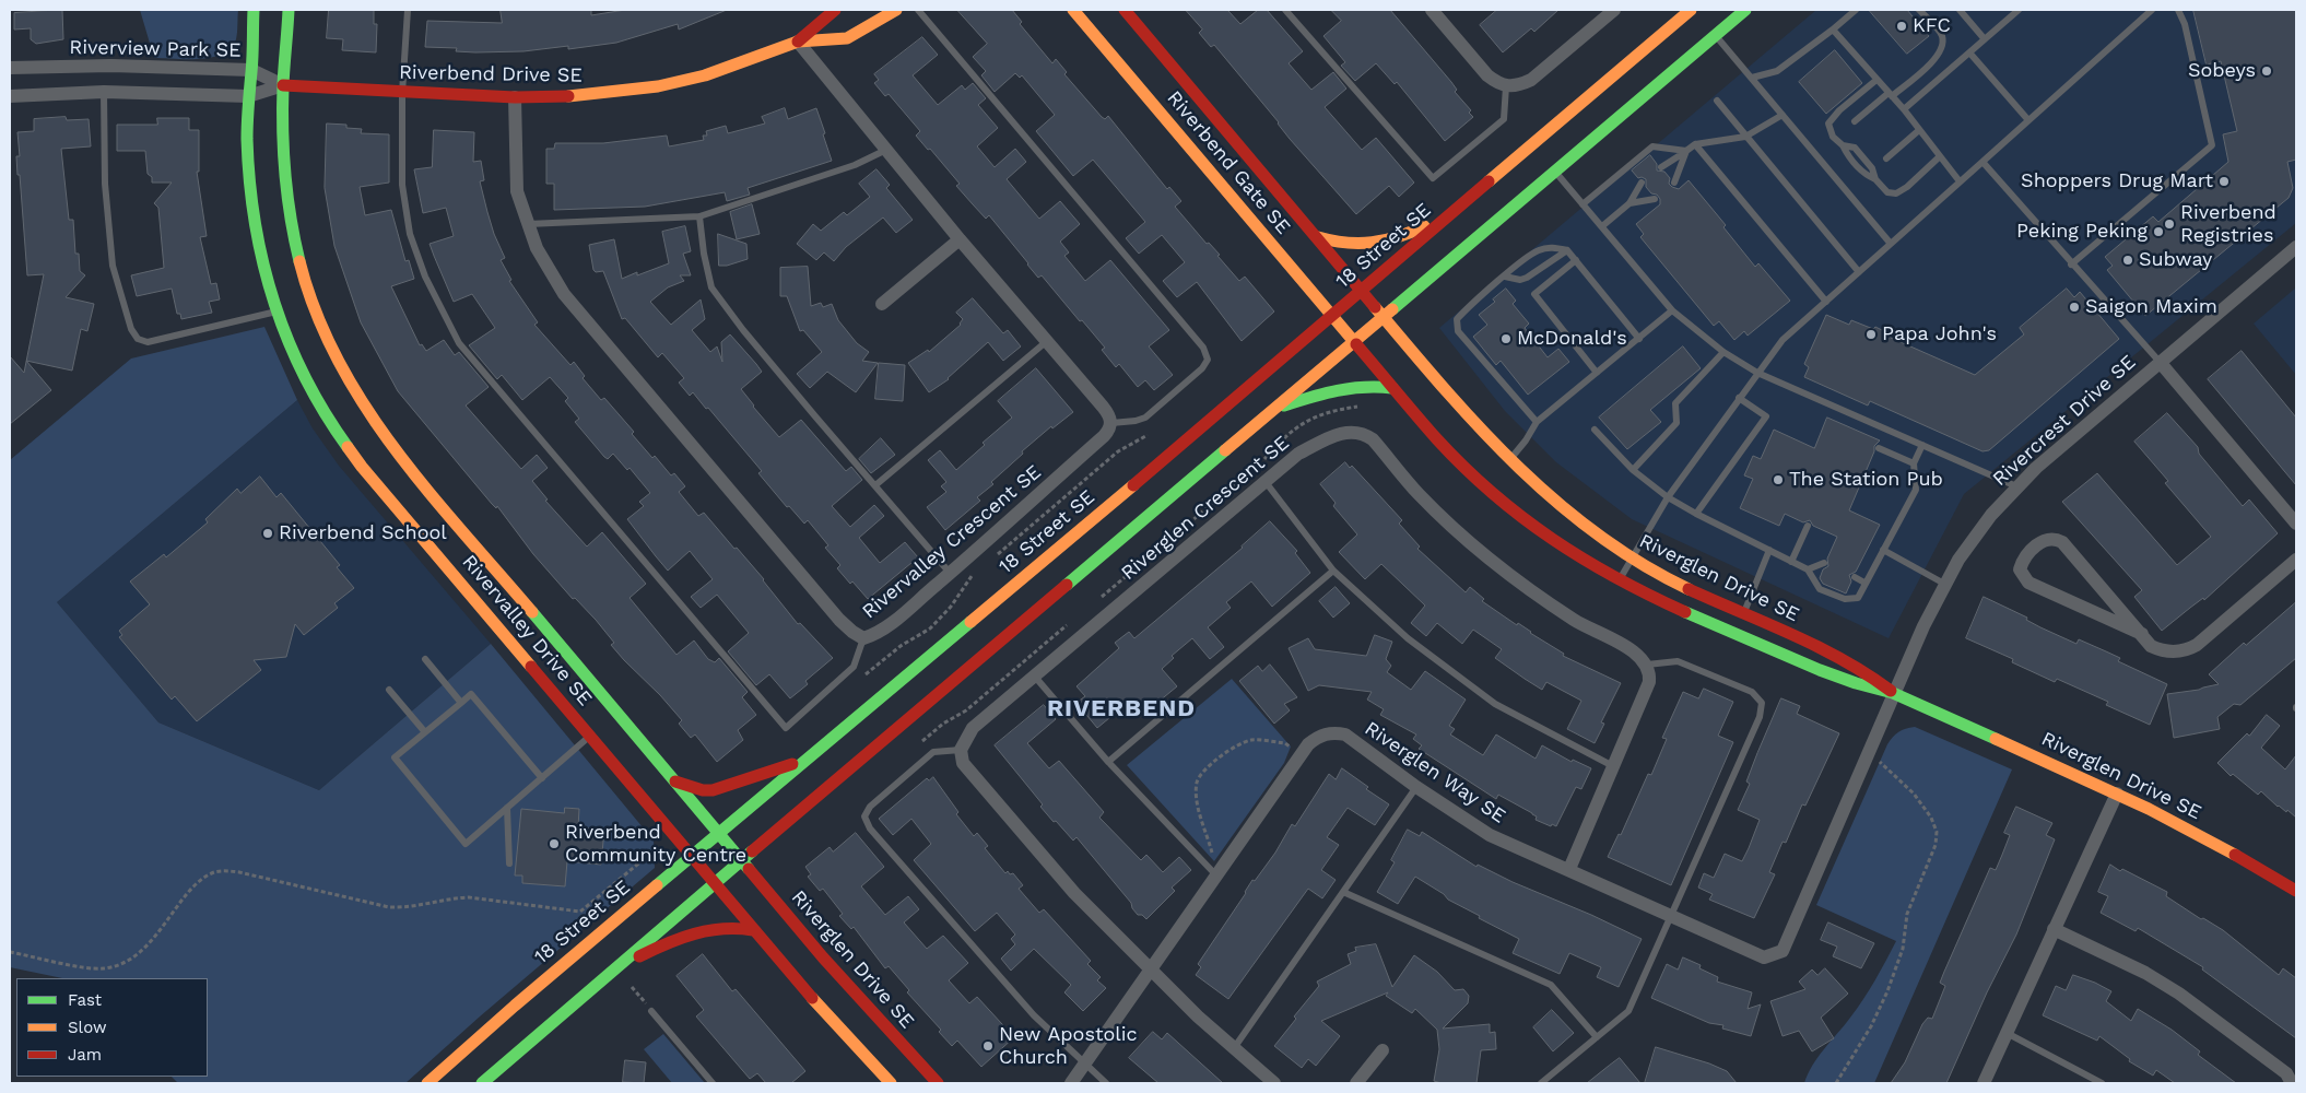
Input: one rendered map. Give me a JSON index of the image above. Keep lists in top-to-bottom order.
{
  "streets": {
    "street": [
      "Riverview Park SE",
      "Riverbend Drive SE",
      "Riverbend Gate SE",
      "18 Street SE",
      "Rivercrest Drive SE",
      "Riverglen Crescent SE",
      "Rivervalley Crescent SE",
      "Riverglen Drive SE",
      "Rivervalley Drive SE",
      "Riverglen Way SE"
    ]
  },
  "crossings": [
    ["Riverview Park SE", "Riverbend Drive SE"],
    ["Riverview Park SE", "Rivervalley Drive SE"],
    ["Riverbend Drive SE", "Rivervalley Crescent SE"],
    ["Riverbend Drive SE", "Rivervalley Drive SE"],
    ["Riverbend Gate SE", "18 Street SE"],
    ["Riverbend Gate SE", "Riverglen Drive SE"],
    ["18 Street SE", "Riverglen Drive SE"],
    ["18 Street SE", "Rivervalley Drive SE"],
    ["Rivercrest Drive SE", "Riverglen Drive SE"],
    ["Rivercrest Drive SE", "Riverglen Way SE"],
    ["Riverglen Drive SE", "Rivervalley Drive SE"],
    ["Riverglen Drive SE", "Riverglen Way SE"]
  ],
  "districts": ["RIVERBEND"],
  "places": [
    "KFC",
    "Sobeys",
    "Shoppers Drug Mart",
    "Riverbend Registries",
    "Peking Peking",
    "Subway",
    "Saigon Maxim",
    "Papa John's",
    "McDonald's",
    "The Station Pub",
    "Riverbend School",
    "Riverbend Community Centre",
    "New Apostolic Church"
  ],
  "legend": ["Fast", "Slow", "Jam"]
}
